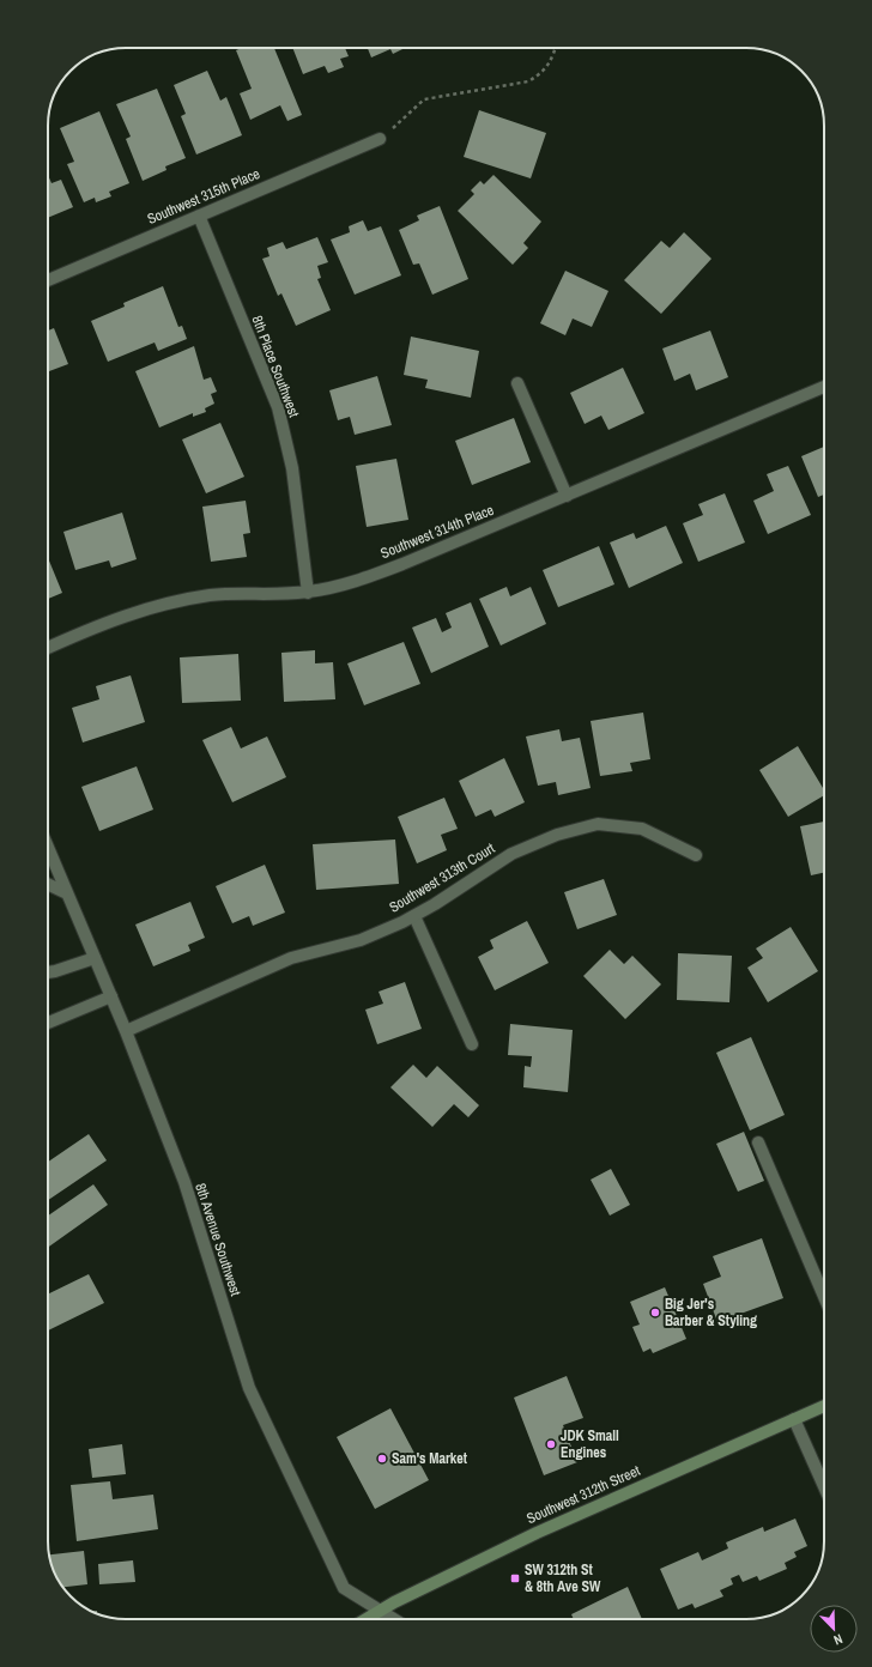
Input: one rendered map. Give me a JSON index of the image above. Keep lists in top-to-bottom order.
{
  "streets": {
    "street": [
      "Southwest 315th Place",
      "8th Place Southwest",
      "Southwest 314th Place",
      "Southwest 313th Court",
      "8th Avenue Southwest",
      "Southwest 312th Street"
    ]
  },
  "crossings": [
    ["Southwest 315th Place", "8th Place Southwest"],
    ["8th Place Southwest", "Southwest 314th Place"],
    ["Southwest 313th Court", "8th Avenue Southwest"],
    ["8th Avenue Southwest", "Southwest 312th Street"]
  ],
  "places": {
    "other": ["Big Jer's Barber & Styling", "JDK Small Engines", "Sam's Market"],
    "transit": ["SW 312th St & 8th Ave SW"]
  },
  "north": "bottom right"
}
